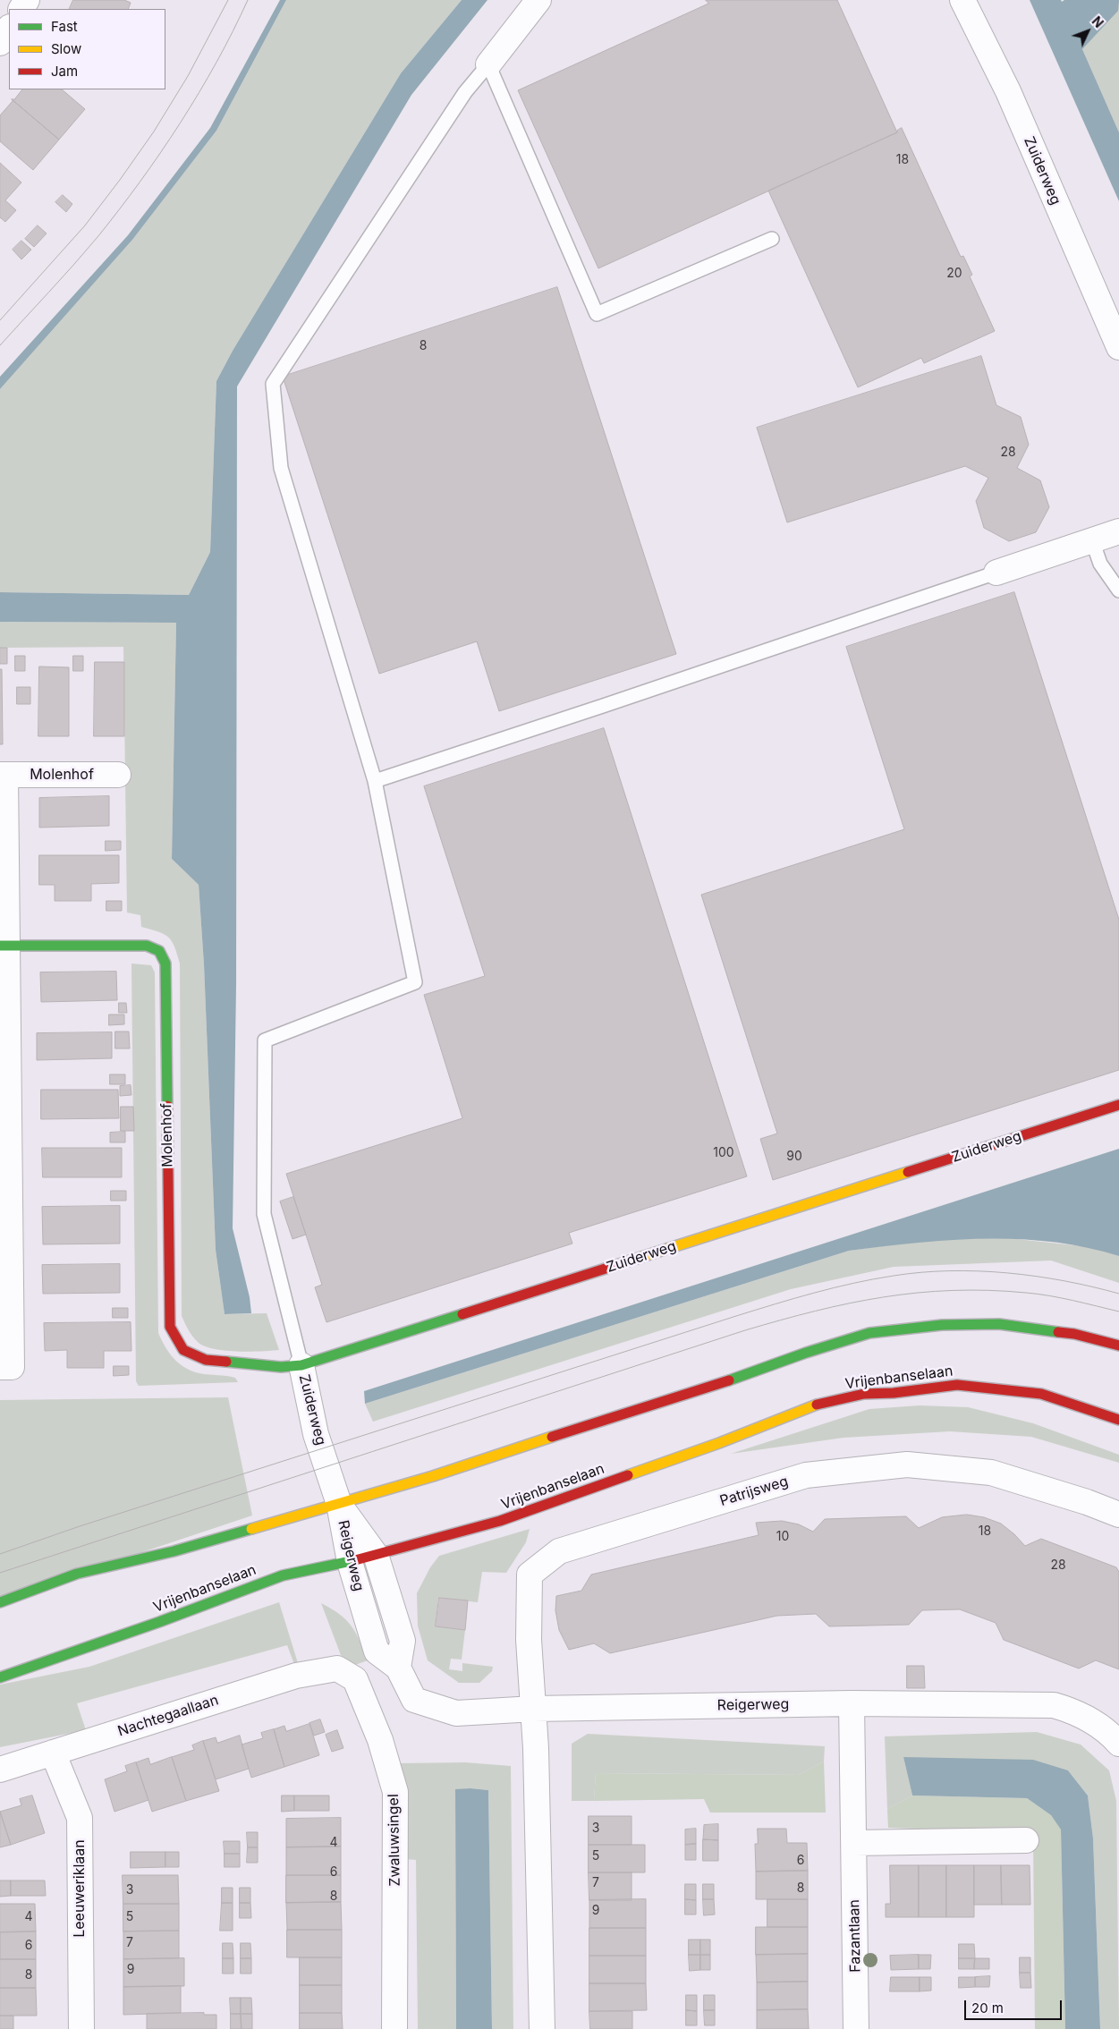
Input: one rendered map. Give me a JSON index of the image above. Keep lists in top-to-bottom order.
{
  "streets": {
    "main road": ["Zuiderweg", "Molenhof", "Vrijenbanselaan"],
    "street": [
      "Patrijsweg",
      "Reigerweg",
      "Nachtegaallaan",
      "Zwaluwsingel",
      "Leeuweriklaan",
      "Fazantlaan"
    ]
  },
  "crossings": [
    ["Zuiderweg", "Molenhof"],
    ["Zuiderweg", "Reigerweg"],
    ["Vrijenbanselaan", "Reigerweg"],
    ["Patrijsweg", "Reigerweg"],
    ["Reigerweg", "Fazantlaan"],
    ["Nachtegaallaan", "Zwaluwsingel"],
    ["Nachtegaallaan", "Leeuweriklaan"]
  ],
  "house_numbers": [
    "18",
    "20",
    "8",
    "28",
    "100",
    "90",
    "18",
    "10",
    "28",
    "3",
    "4",
    "5",
    "6",
    "6",
    "7",
    "8",
    "3",
    "8",
    "9",
    "4",
    "5",
    "7",
    "6",
    "9",
    "8"
  ],
  "legend": ["Fast", "Slow", "Jam"],
  "scale_bar": "20 m",
  "north": "top right"
}
